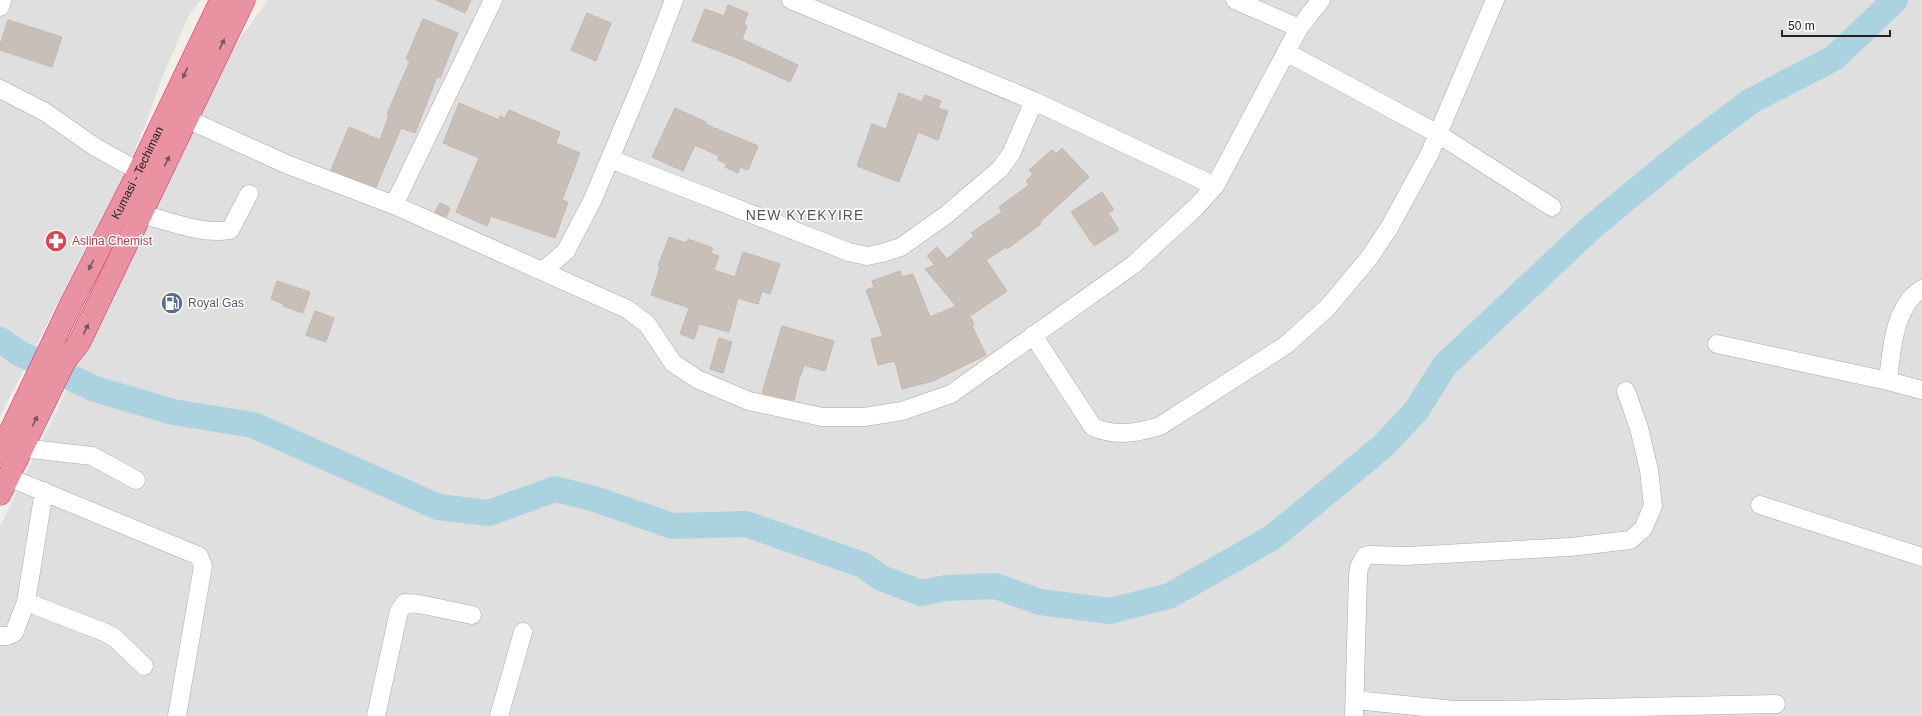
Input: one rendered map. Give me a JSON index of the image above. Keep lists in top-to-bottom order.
{
  "streets": {
    "highway": ["Kumasi - Techiman"]
  },
  "districts": ["NEW KYEKYIRE"],
  "places": {
    "pharmacy": ["Aslina Chemist"],
    "fuel station": ["Royal Gas"]
  },
  "scale_bar": "50 m"
}
